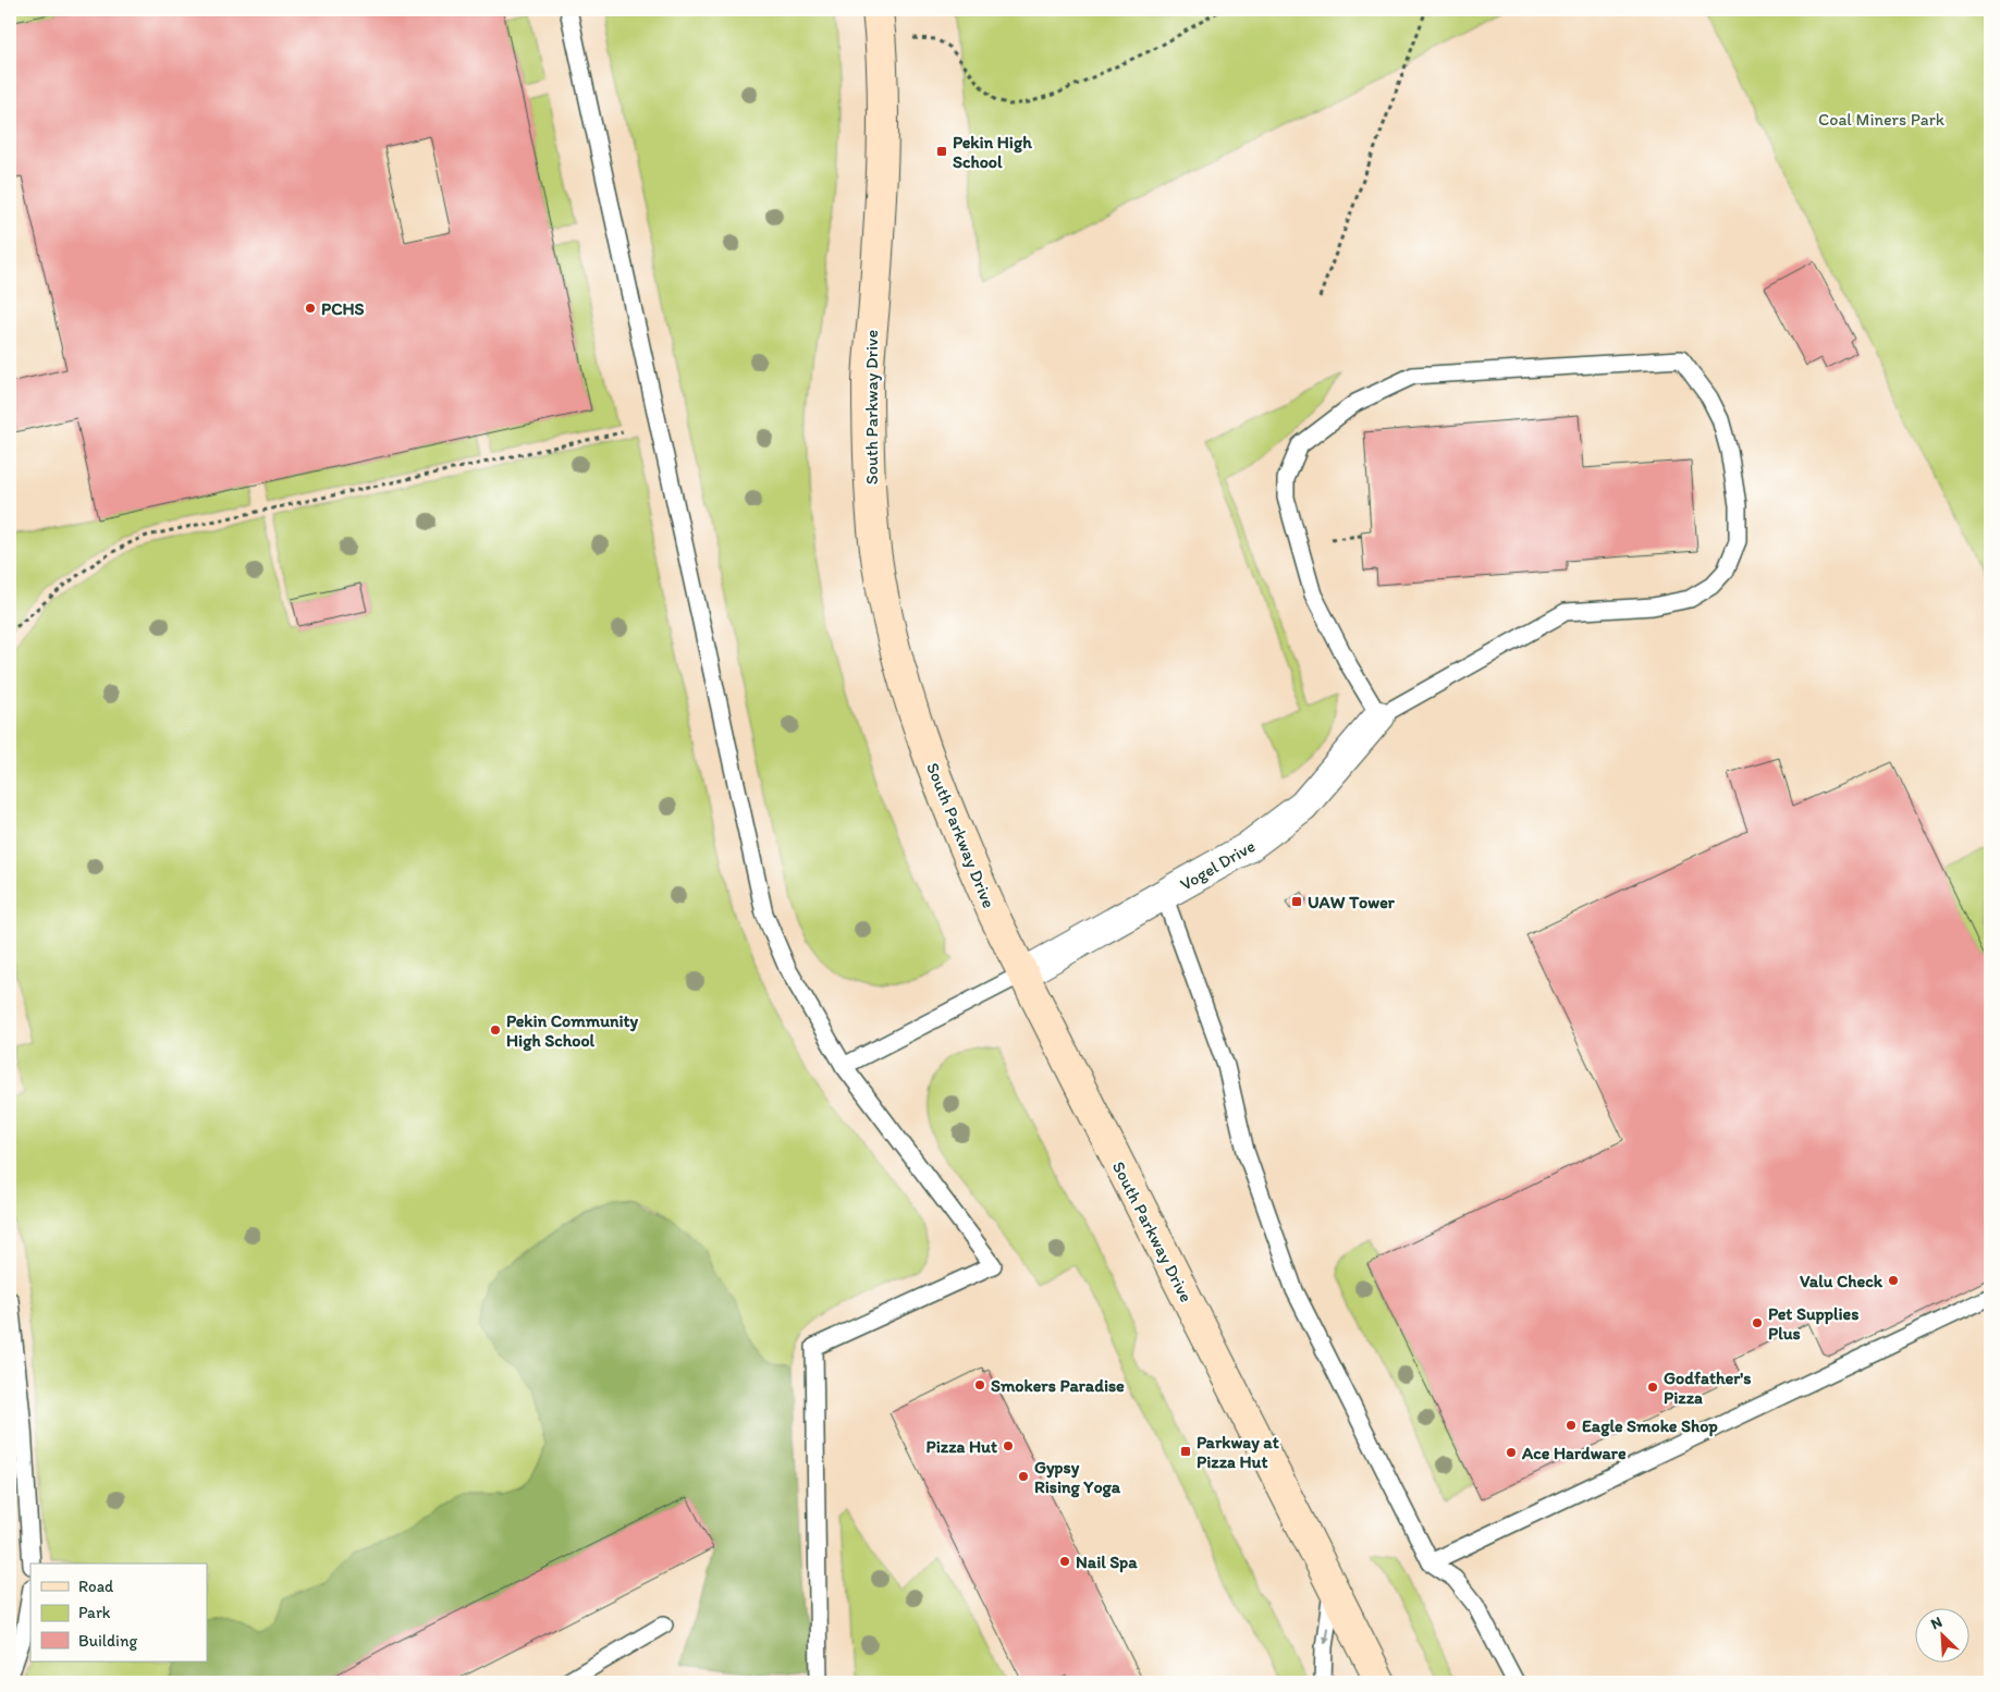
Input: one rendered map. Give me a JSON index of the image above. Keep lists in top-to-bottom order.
{
  "streets": {
    "main road": ["South Parkway Drive"],
    "street": ["Vogel Drive"]
  },
  "crossings": [
    ["South Parkway Drive", "Vogel Drive"]
  ],
  "parks": ["Coal Miners Park"],
  "places": {
    "transit": ["Pekin High School", "UAW Tower", "Parkway at Pizza Hut"],
    "other": [
      "PCHS",
      "Pekin Community High School",
      "Valu Check",
      "Pet Supplies Plus",
      "Smokers Paradise",
      "Godfather's Pizza",
      "Eagle Smoke Shop",
      "Pizza Hut",
      "Ace Hardware",
      "Gypsy Rising Yoga",
      "Nail Spa"
    ]
  },
  "legend": ["Road", "Park", "Building"],
  "north": "top left"
}
